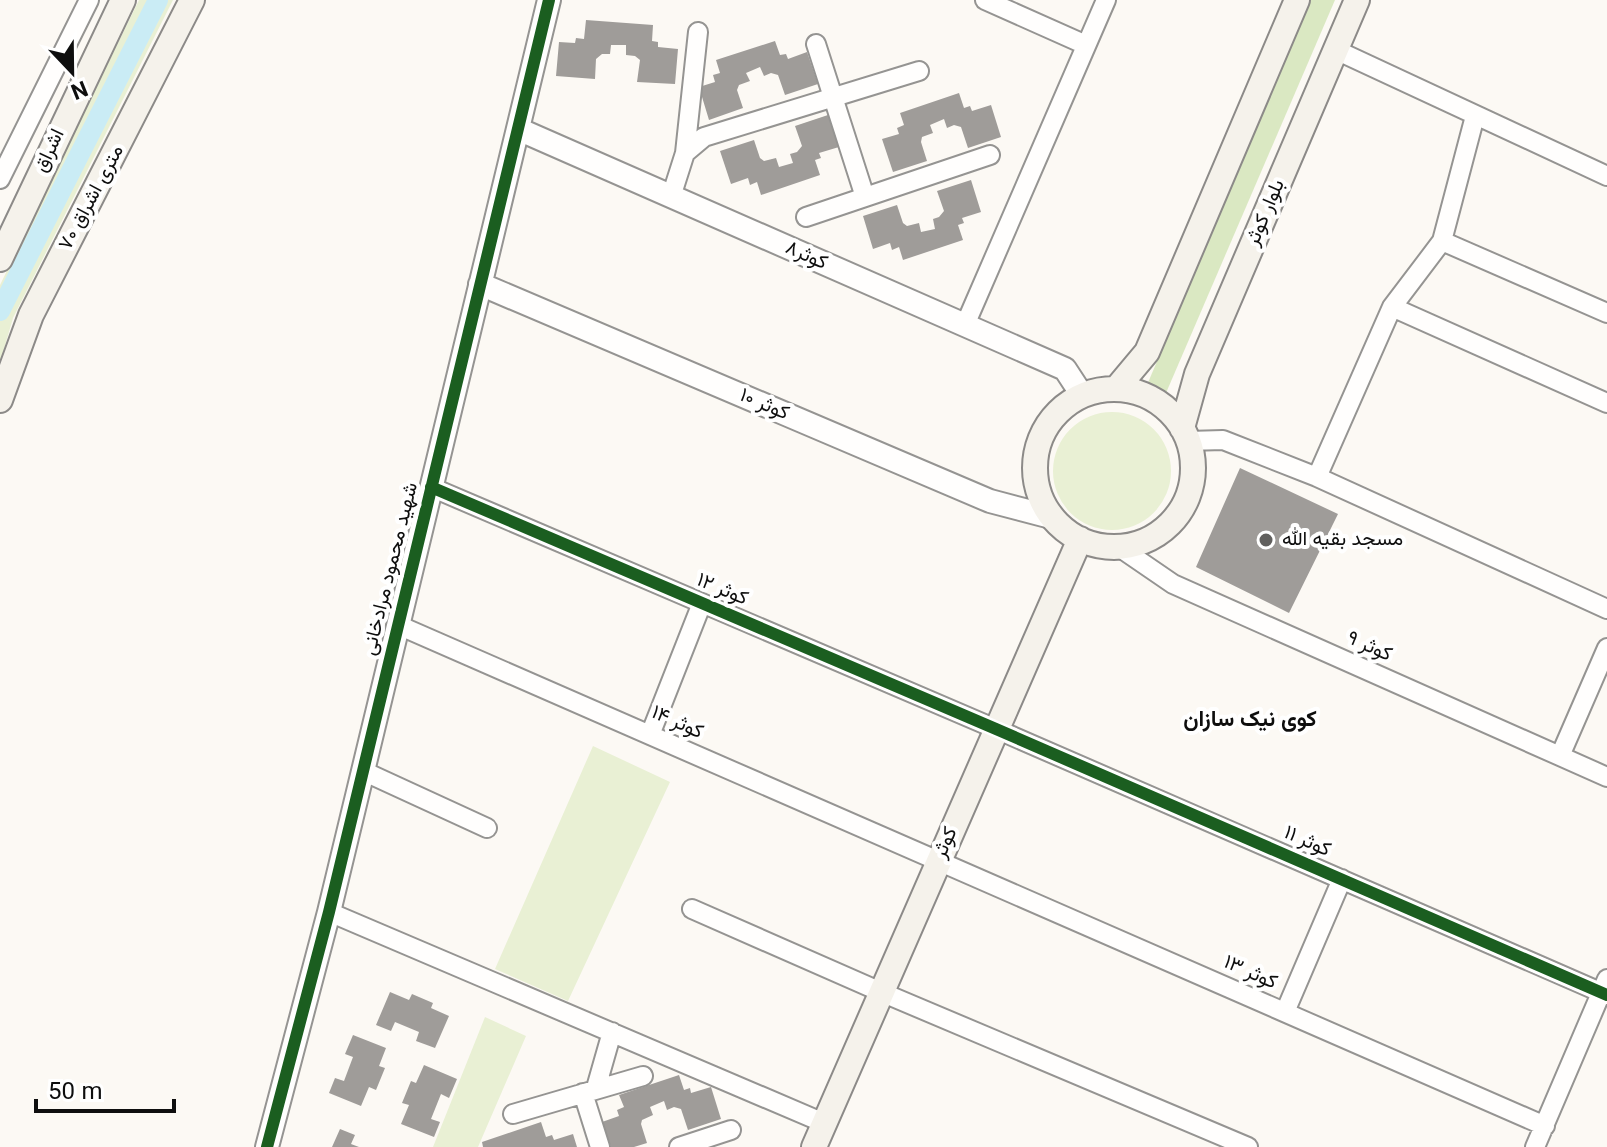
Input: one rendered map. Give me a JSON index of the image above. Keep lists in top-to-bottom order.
{
  "streets": {
    "main road": [
      "اشراق",
      "۷۰ متری اشراق",
      "بلوار کوثر",
      "کوثر"
    ],
    "street": [
      "کوثر۸",
      "کوثر ۱۰",
      "شهید محمود مرادخانی",
      "کوثر ۱۲",
      "کوثر ۹",
      "کوثر ۱۴",
      "کوثر ۱۱",
      "کوثر ۱۳"
    ]
  },
  "crossings": [
    ["بلوار کوثر", "کوثر۸"],
    ["بلوار کوثر", "کوثر ۱۰"],
    ["بلوار کوثر", "کوثر ۹"],
    ["بلوار کوثر", "کوثر"],
    ["کوثر۸", "کوثر ۱۰"],
    ["کوثر۸", "شهید محمود مرادخانی"],
    ["کوثر۸", "کوثر ۹"],
    ["کوثر۸", "کوثر"],
    ["کوثر ۱۰", "شهید محمود مرادخانی"],
    ["کوثر ۱۰", "کوثر ۹"],
    ["کوثر ۱۰", "کوثر"],
    ["شهید محمود مرادخانی", "کوثر ۱۲"],
    ["شهید محمود مرادخانی", "کوثر ۱۴"],
    ["کوثر ۱۲", "کوثر ۱۱"],
    ["کوثر ۱۲", "کوثر"],
    ["کوثر ۹", "کوثر"],
    ["کوثر ۱۴", "کوثر"],
    ["کوثر ۱۴", "کوثر ۱۳"],
    ["کوثر ۱۱", "کوثر"],
    ["کوثر", "کوثر ۱۳"]
  ],
  "districts": ["کوی نیک سازان"],
  "places": ["مسجد بقیه الله"],
  "scale_bar": "50 m",
  "north": "bottom"
}
